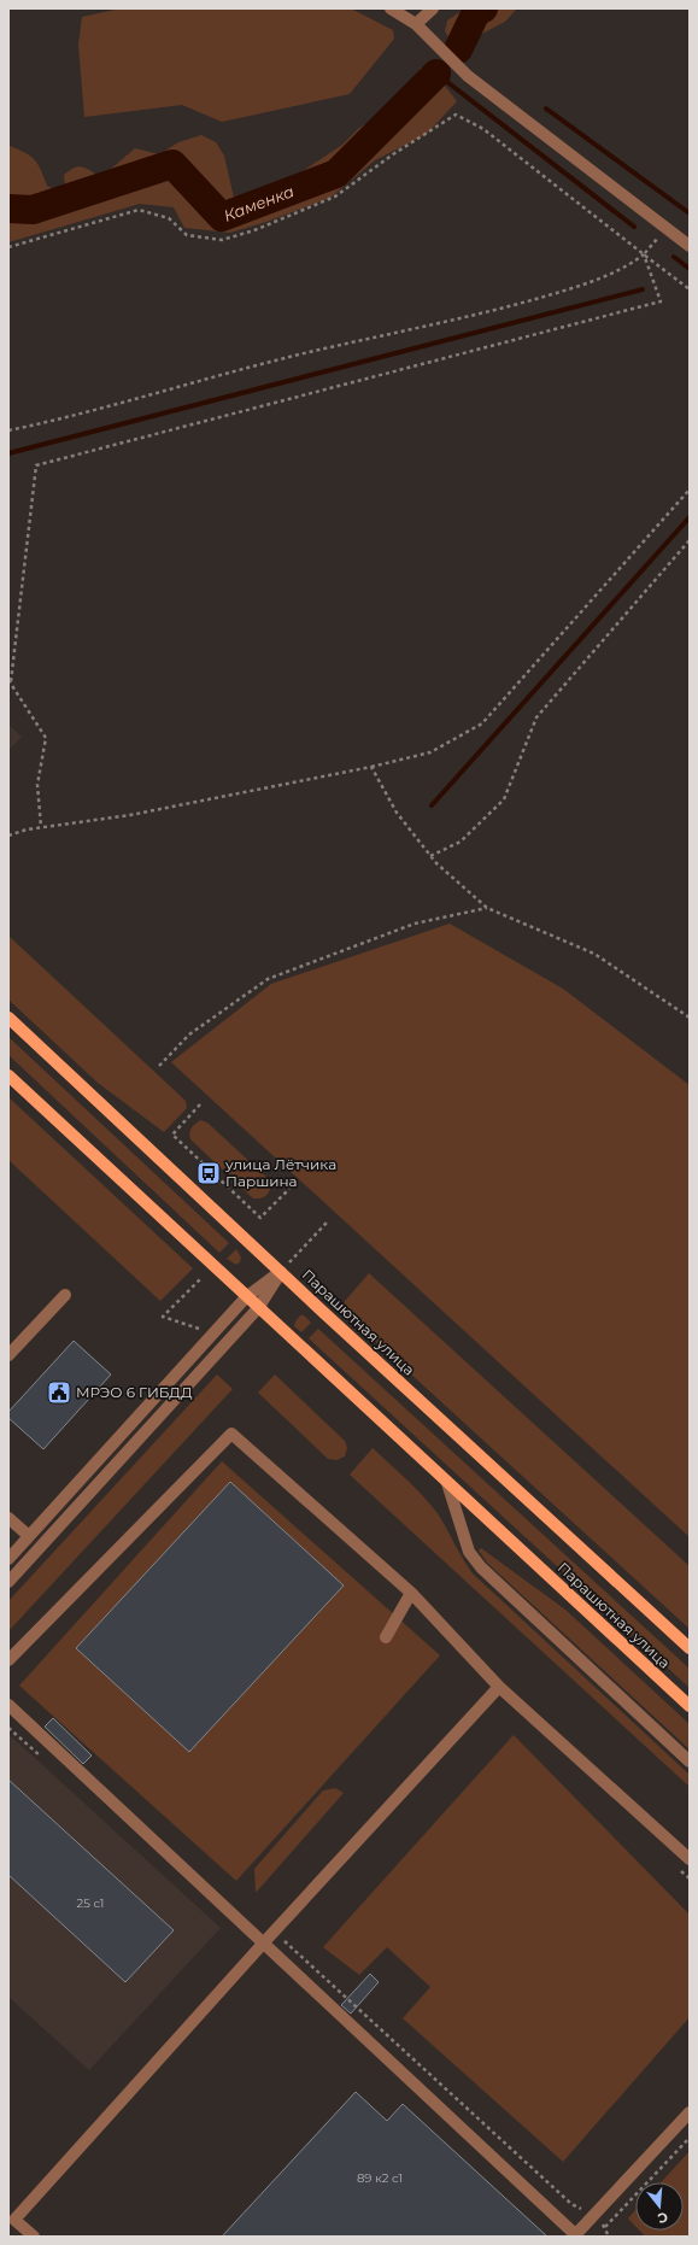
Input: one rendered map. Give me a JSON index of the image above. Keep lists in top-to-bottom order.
{
  "streets": {
    "main road": ["Парашютная улица"]
  },
  "water": ["Каменка"],
  "places": {
    "bus stop": ["улица Лётчика Паршина"],
    "public building": ["МРЭО 6 ГИБДД"]
  },
  "house_numbers": ["25 с1", "89 к2 с1"],
  "north": "bottom"
}
